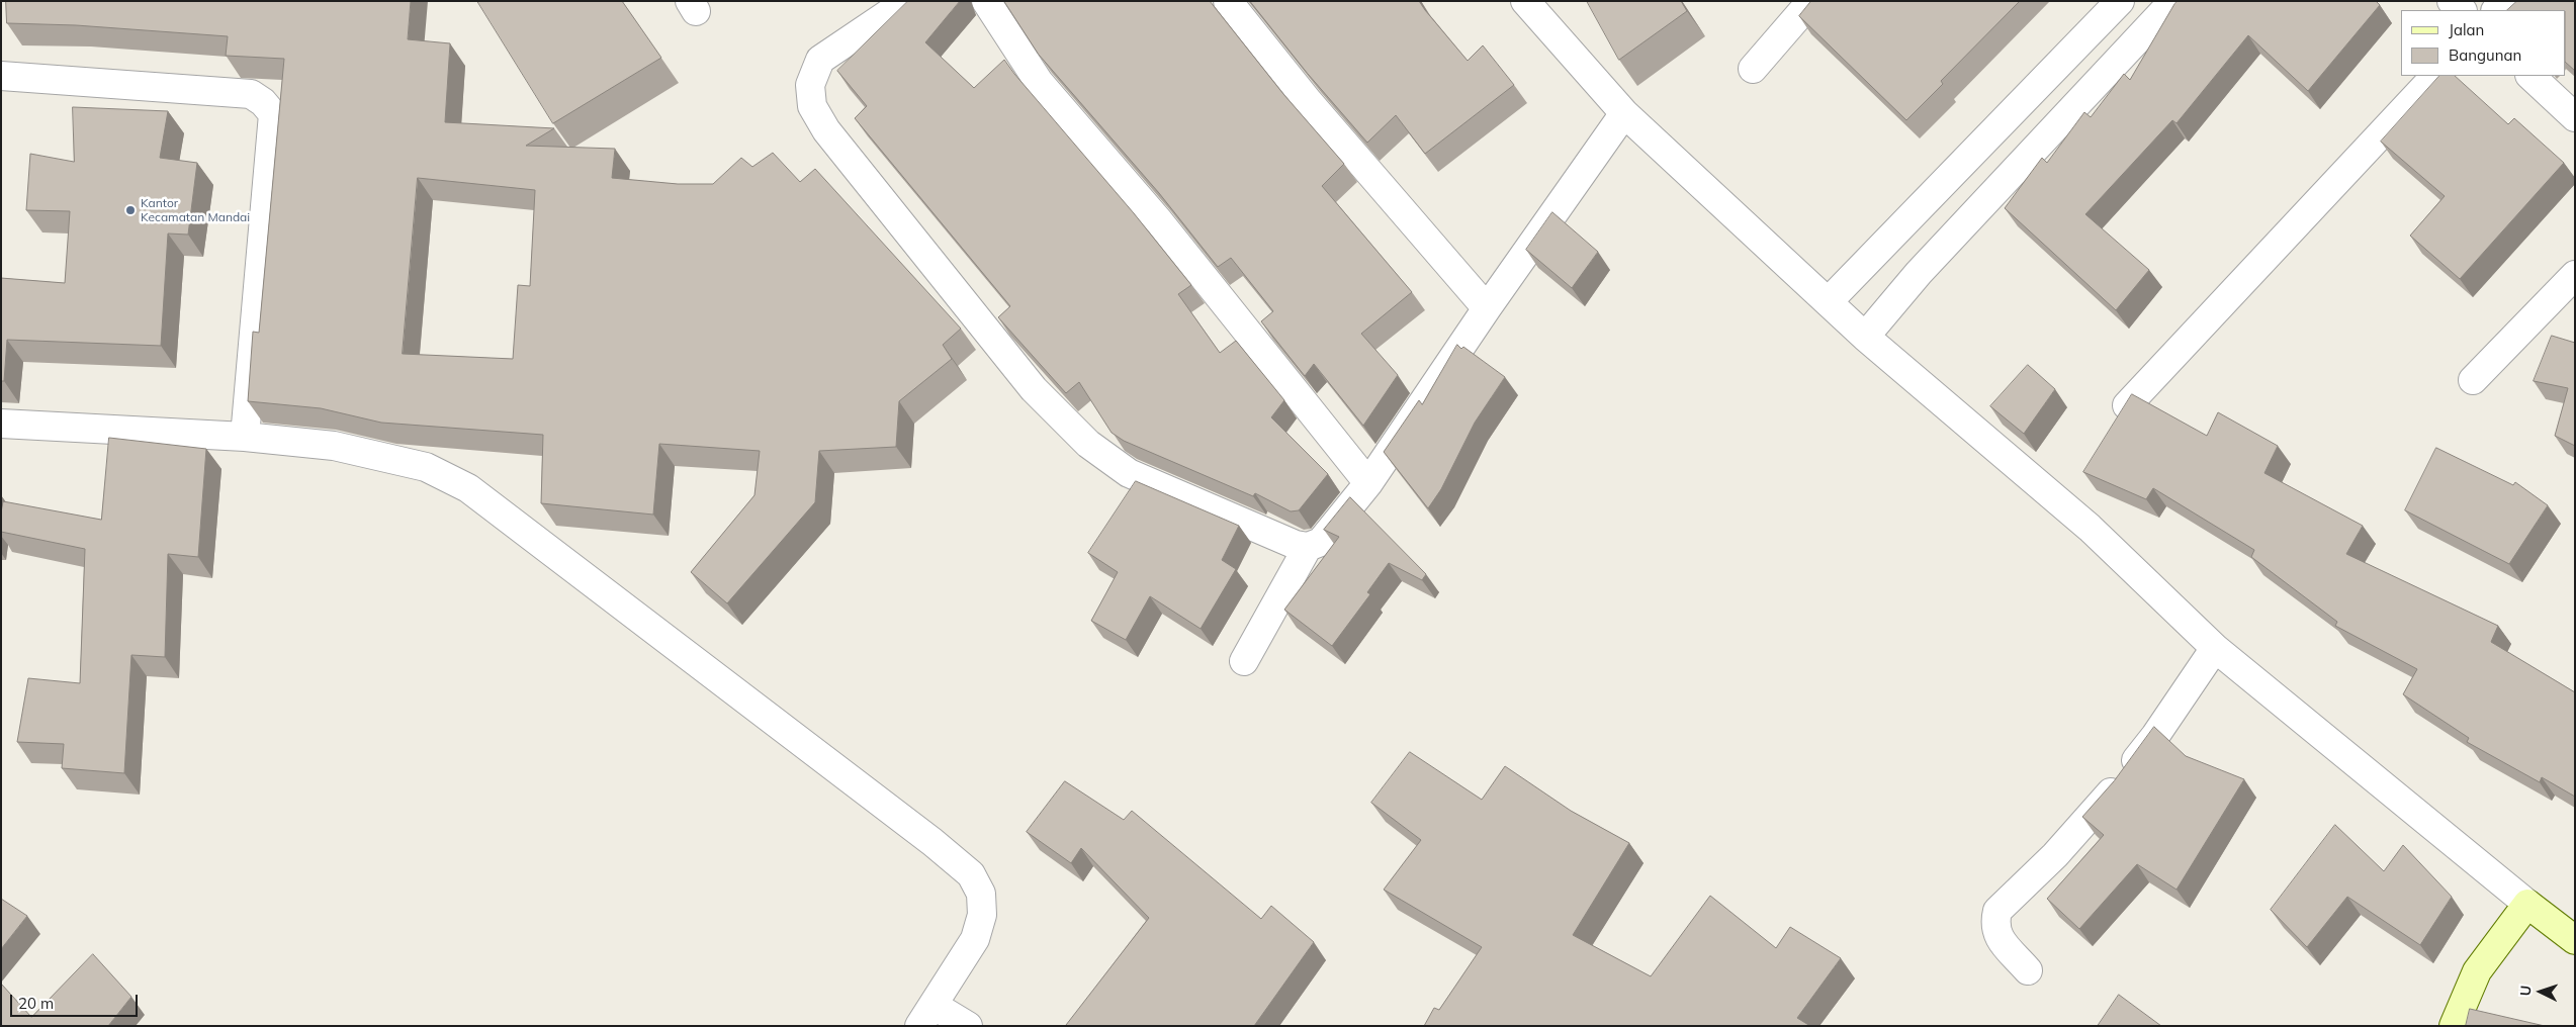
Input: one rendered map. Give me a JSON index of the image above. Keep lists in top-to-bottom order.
{
  "places": ["Kantor Kecamatan Mandai"],
  "legend": ["Jalan", "Bangunan"],
  "scale_bar": "20 m",
  "north": "left"
}
